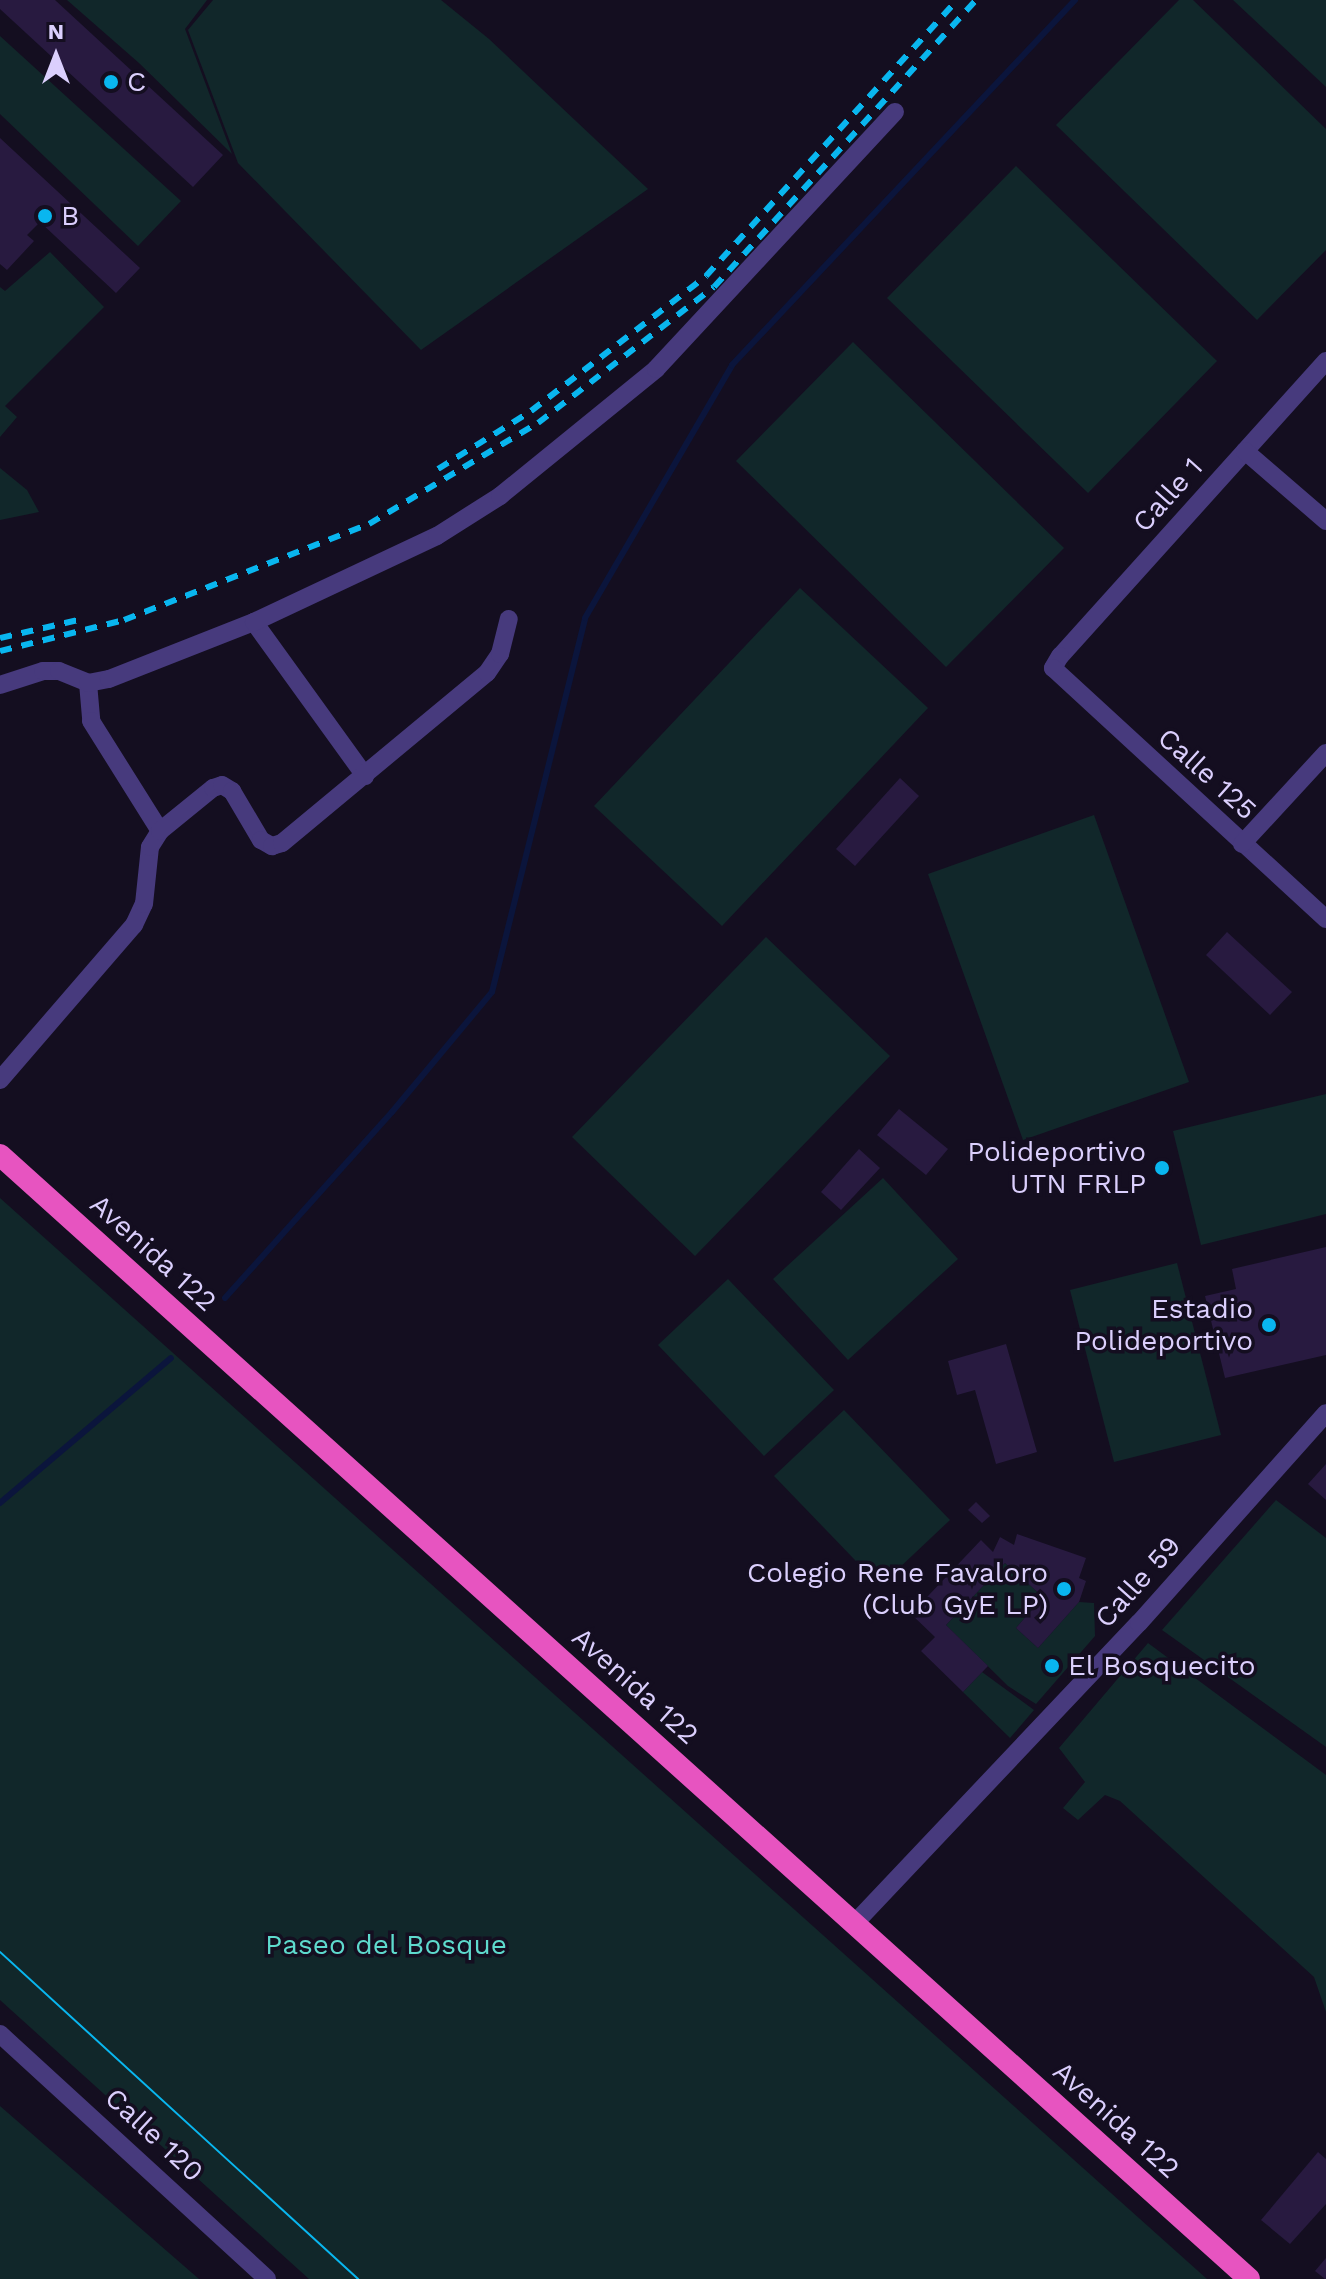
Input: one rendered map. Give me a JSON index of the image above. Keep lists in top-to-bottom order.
{
  "streets": {
    "highway": ["Avenida 122"],
    "street": [
      "Calle 1",
      "Calle 125",
      "Calle 59",
      "Calle 120"
    ]
  },
  "crossings": [
    ["Calle 1", "Calle 125"],
    ["Avenida 122", "Calle 59"]
  ],
  "parks": ["Paseo del Bosque"],
  "places": [
    "C",
    "B",
    "Polideportivo UTN FRLP",
    "Estadio Polideportivo",
    "Colegio Rene Favaloro (Club GyE LP)",
    "El Bosquecito"
  ],
  "north": "top"
}
